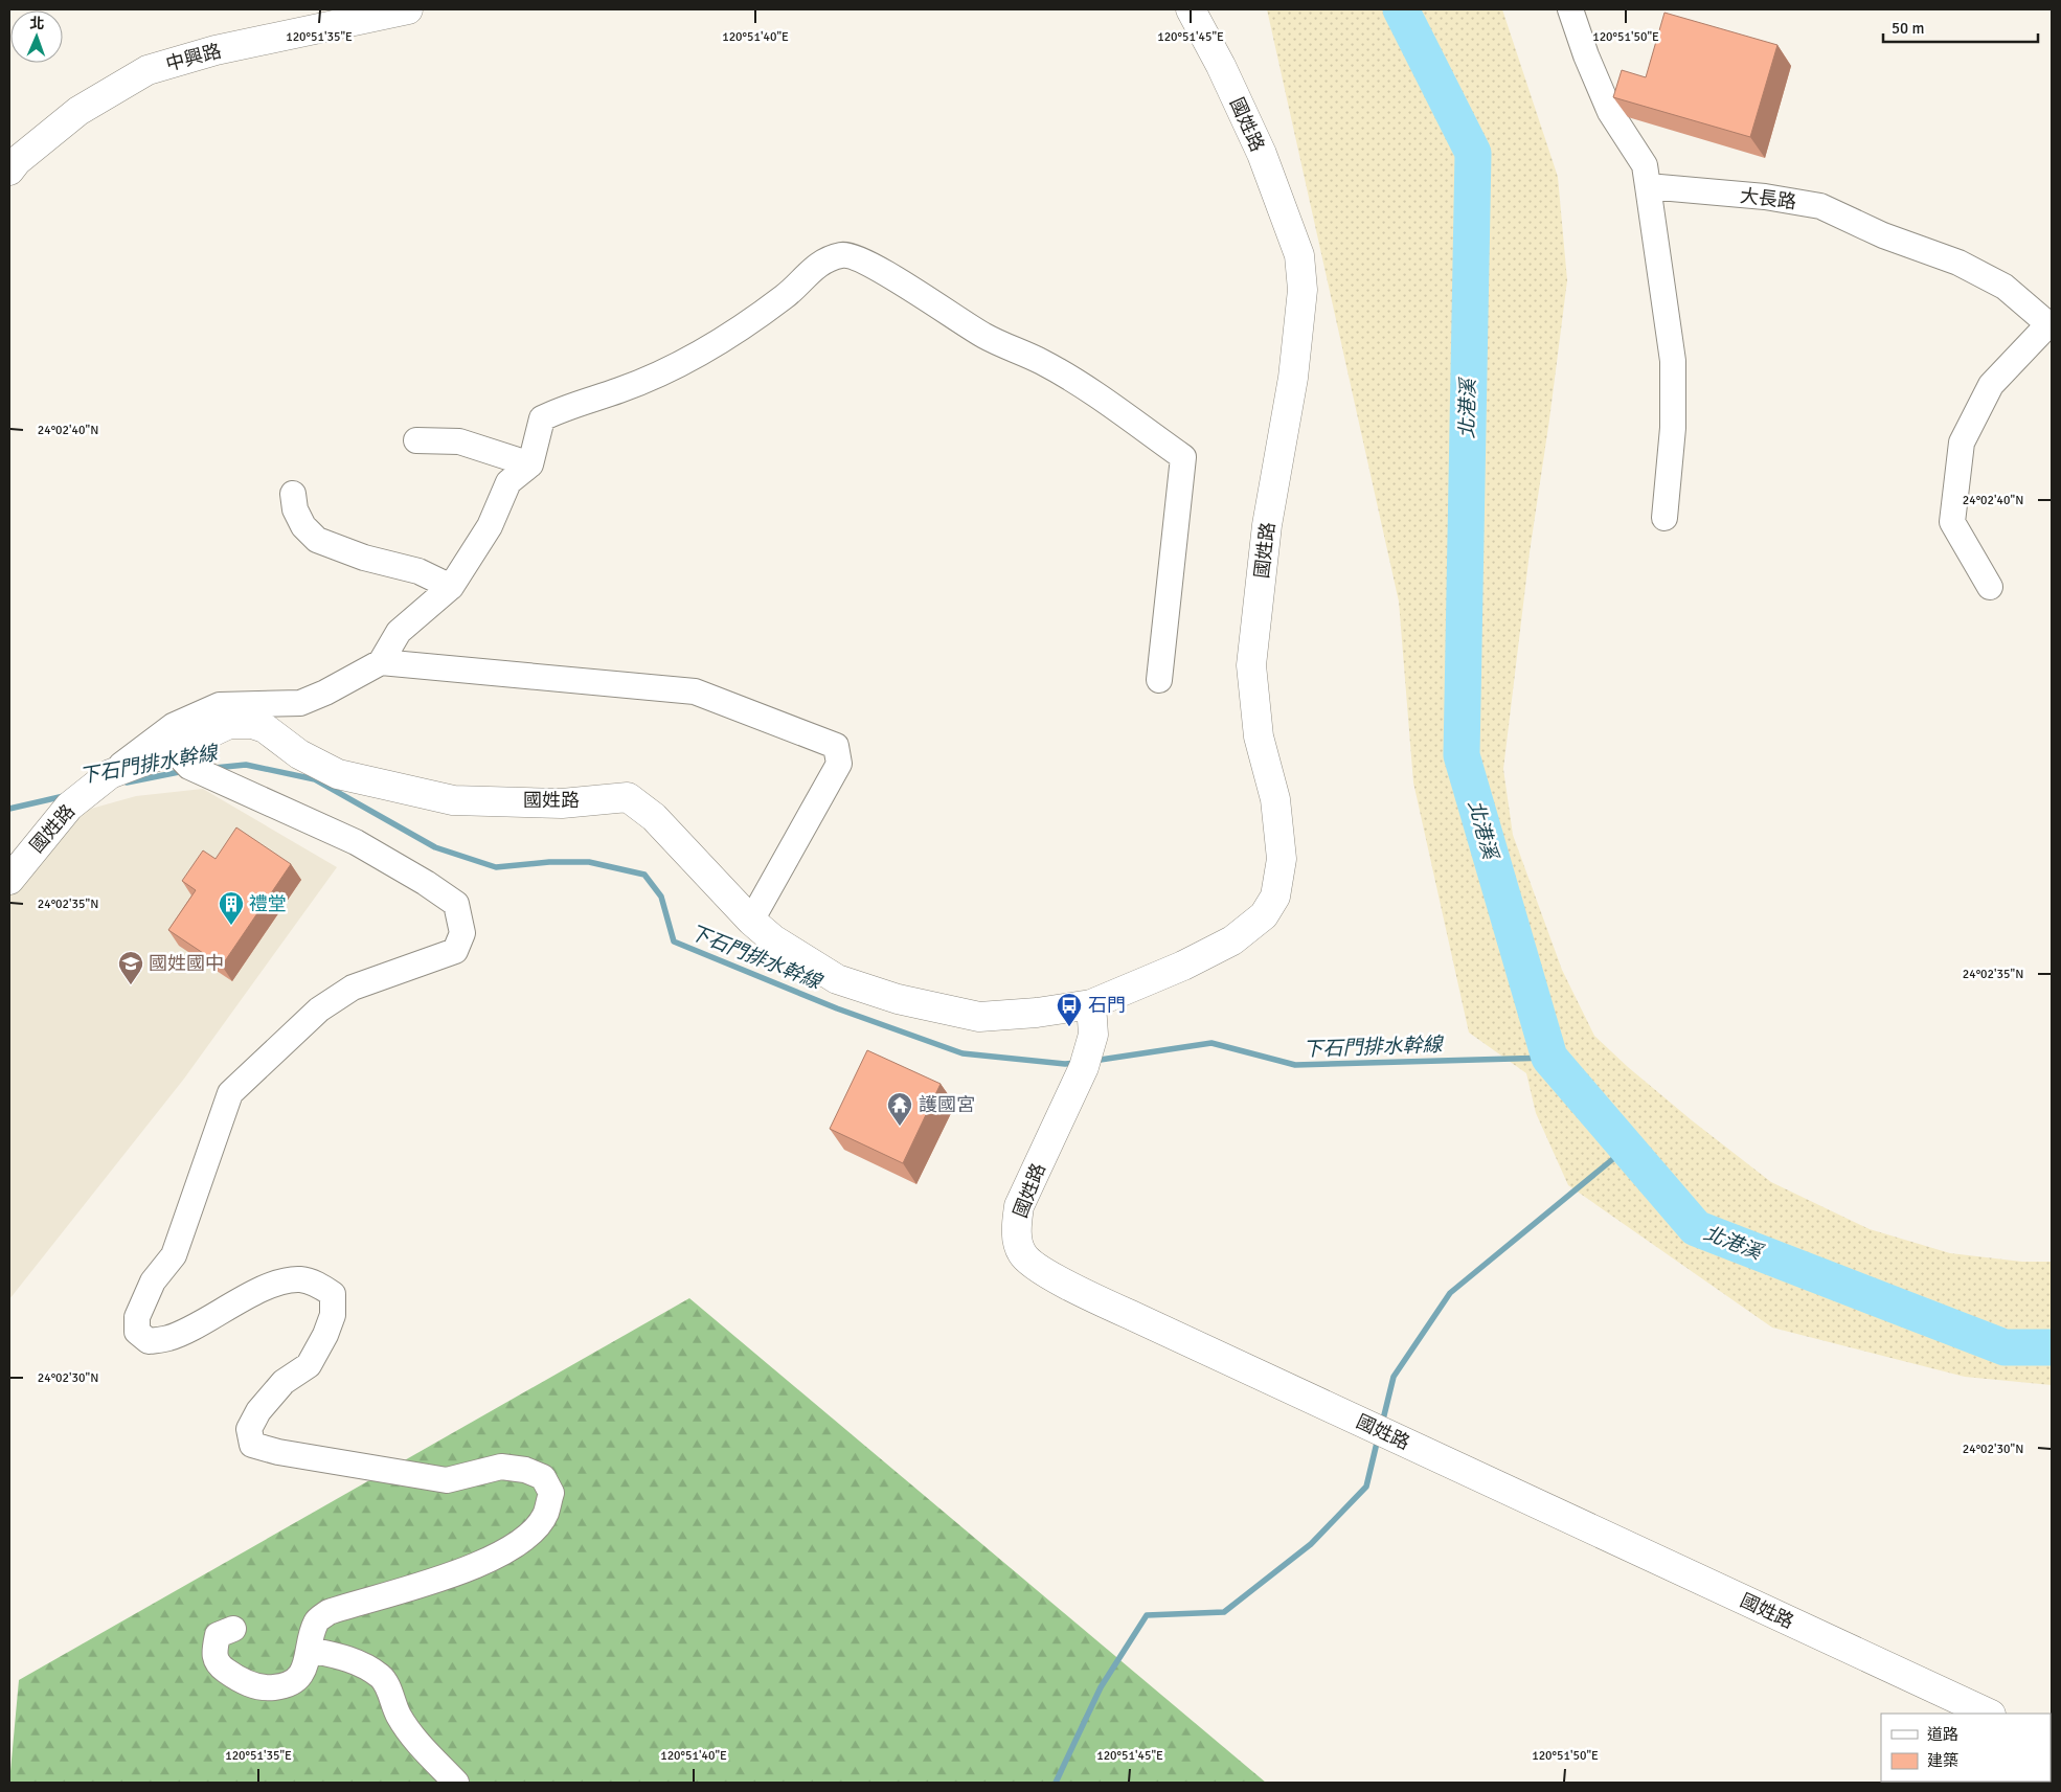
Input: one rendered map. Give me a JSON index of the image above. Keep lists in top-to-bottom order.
{
  "streets": {
    "street": ["中興路", "國姓路", "大長路"]
  },
  "water": ["北港溪", "下石門排水幹線"],
  "places": {
    "building": ["禮堂"],
    "school or university": ["國姓國中"],
    "bus stop": ["石門"],
    "temple": ["護國宮"]
  },
  "legend": ["道路", "建築"],
  "scale_bar": "50 m",
  "north": "top",
  "coordinates": [
    "120°51'35\"E",
    "120°51'40\"E",
    "120°51'45\"E",
    "120°51'50\"E",
    "24°02'40\"N",
    "24°02'35\"N",
    "24°02'30\"N"
  ]
}
